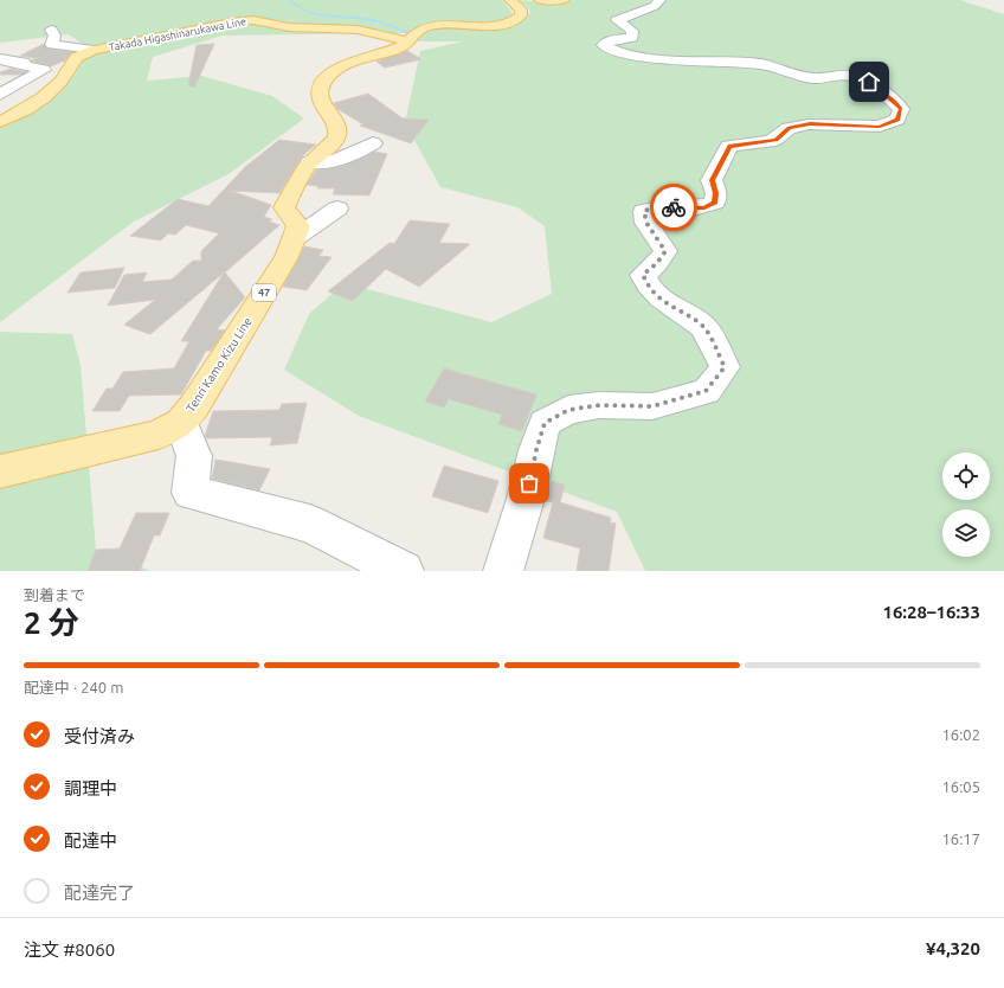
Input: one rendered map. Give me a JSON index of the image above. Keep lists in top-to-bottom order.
{
  "streets": {
    "main road": ["Takada Higashinarukawa Line", "47", "Tenri Kamo Kizu Line"]
  },
  "page": {
    "heading": ["2 分", "到着まで", "16:28–16:33"],
    "panel": ["注文 #8060", "¥4,320"],
    "bar": "配達中 · 240 m",
    "list": [
      ["受付済み", "16:02"],
      ["調理中", "16:05"],
      ["配達中", "16:17"],
      "配達完了"
    ]
  }
}
